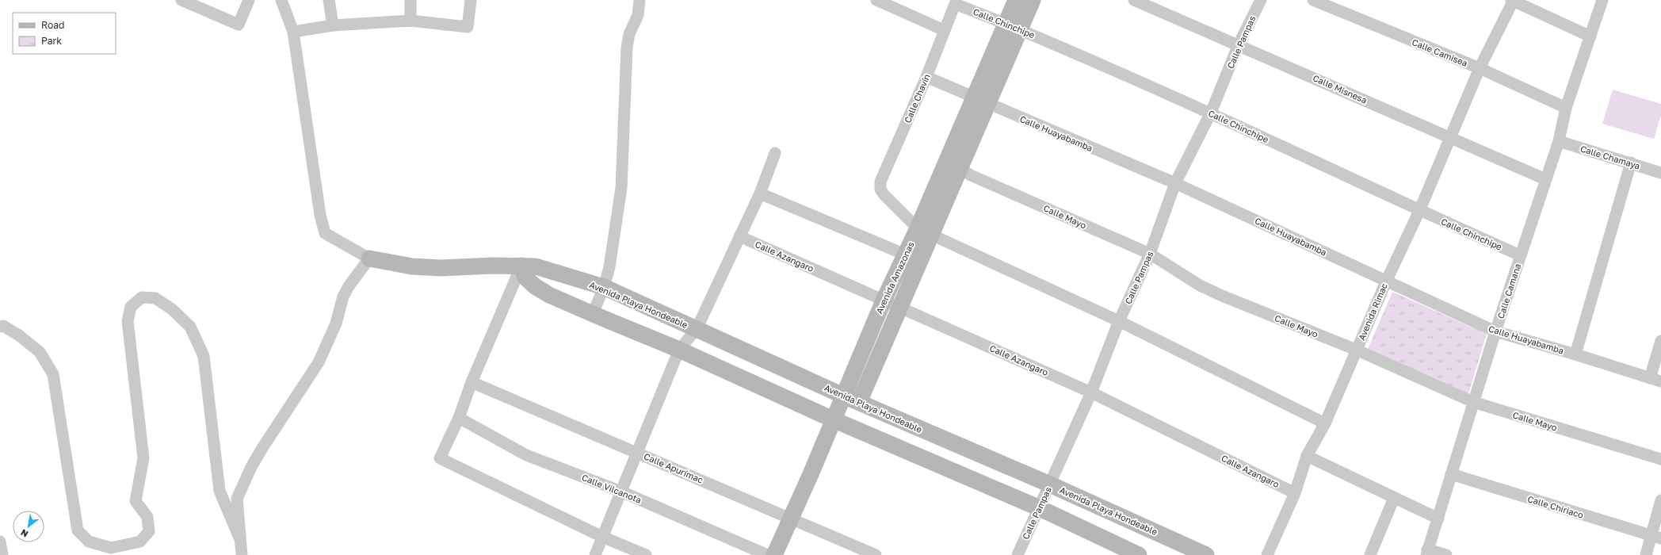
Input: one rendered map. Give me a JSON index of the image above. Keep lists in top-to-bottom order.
{
  "streets": {
    "street": [
      "Calle Chinchipe",
      "Calle Pampas",
      "Calle Camisea",
      "Calle Misnesa",
      "Calle Chavín",
      "Calle Huayabamba",
      "Calle Chamaya",
      "Calle Mayo",
      "Calle Azangaro",
      "Avenida Amazonas",
      "Calle Camana",
      "Avenida Playa Hondeable",
      "Avenida Rimac",
      "Calle Apurímac",
      "Calle Vilcanota",
      "Calle Chiriaco"
    ]
  },
  "crossings": [
    ["Calle Chinchipe", "Calle Pampas"],
    ["Calle Chinchipe", "Calle Chavín"],
    ["Calle Chinchipe", "Avenida Amazonas"],
    ["Calle Chinchipe", "Calle Camana"],
    ["Calle Chinchipe", "Avenida Rimac"],
    ["Calle Pampas", "Calle Misnesa"],
    ["Calle Pampas", "Calle Huayabamba"],
    ["Calle Pampas", "Calle Mayo"],
    ["Calle Pampas", "Calle Azangaro"],
    ["Calle Pampas", "Avenida Playa Hondeable"],
    ["Calle Camisea", "Calle Camana"],
    ["Calle Camisea", "Avenida Rimac"],
    ["Calle Misnesa", "Calle Camana"],
    ["Calle Misnesa", "Avenida Rimac"],
    ["Calle Chavín", "Calle Huayabamba"],
    ["Calle Chavín", "Avenida Amazonas"],
    ["Calle Huayabamba", "Avenida Amazonas"],
    ["Calle Huayabamba", "Calle Camana"],
    ["Calle Huayabamba", "Avenida Rimac"],
    ["Calle Chamaya", "Calle Camana"],
    ["Calle Mayo", "Avenida Amazonas"],
    ["Calle Mayo", "Calle Camana"],
    ["Calle Mayo", "Avenida Rimac"],
    ["Calle Azangaro", "Avenida Amazonas"],
    ["Calle Azangaro", "Avenida Rimac"],
    ["Avenida Amazonas", "Avenida Playa Hondeable"],
    ["Avenida Amazonas", "Calle Apurímac"],
    ["Calle Camana", "Calle Chiriaco"]
  ],
  "legend": ["Road", "Park"],
  "north": "bottom left"
}
